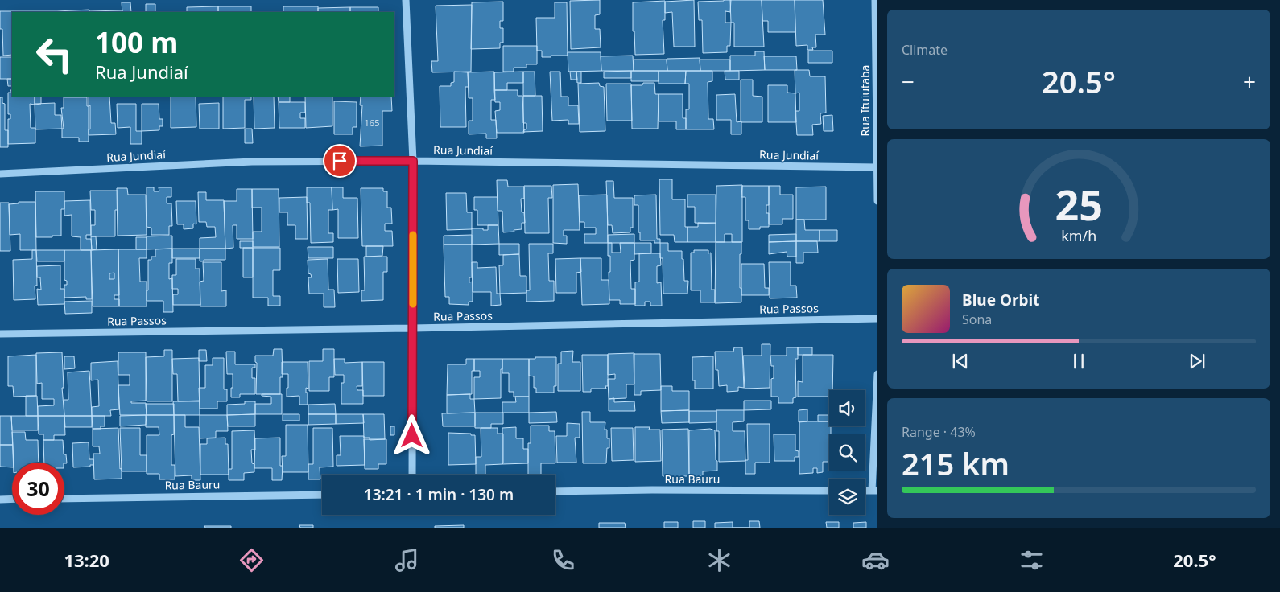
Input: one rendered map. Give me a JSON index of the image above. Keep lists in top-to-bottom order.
{
  "streets": {
    "street": [
      "Rua Ituiutaba",
      "Rua Jundiaí",
      "Rua Passos",
      "Rua Bauru"
    ]
  },
  "crossings": [
    ["Rua Ituiutaba", "Rua Jundiaí"]
  ],
  "house_numbers": ["165"],
  "page": {
    "tile": [
      "Climate",
      ["Range · 43%", "215 km"]
    ],
    "turn": ["100 m", "Rua Jundiaí"],
    "heat": ["−", "20.5°", "+"],
    "song": ["Blue Orbit", "Sona"],
    "limit": "30",
    "trip": "13:21 · 1 min · 130 m",
    "tabs": ["13:20", "20.5°"],
    "gauge": ["25", "km/h"]
  }
}
